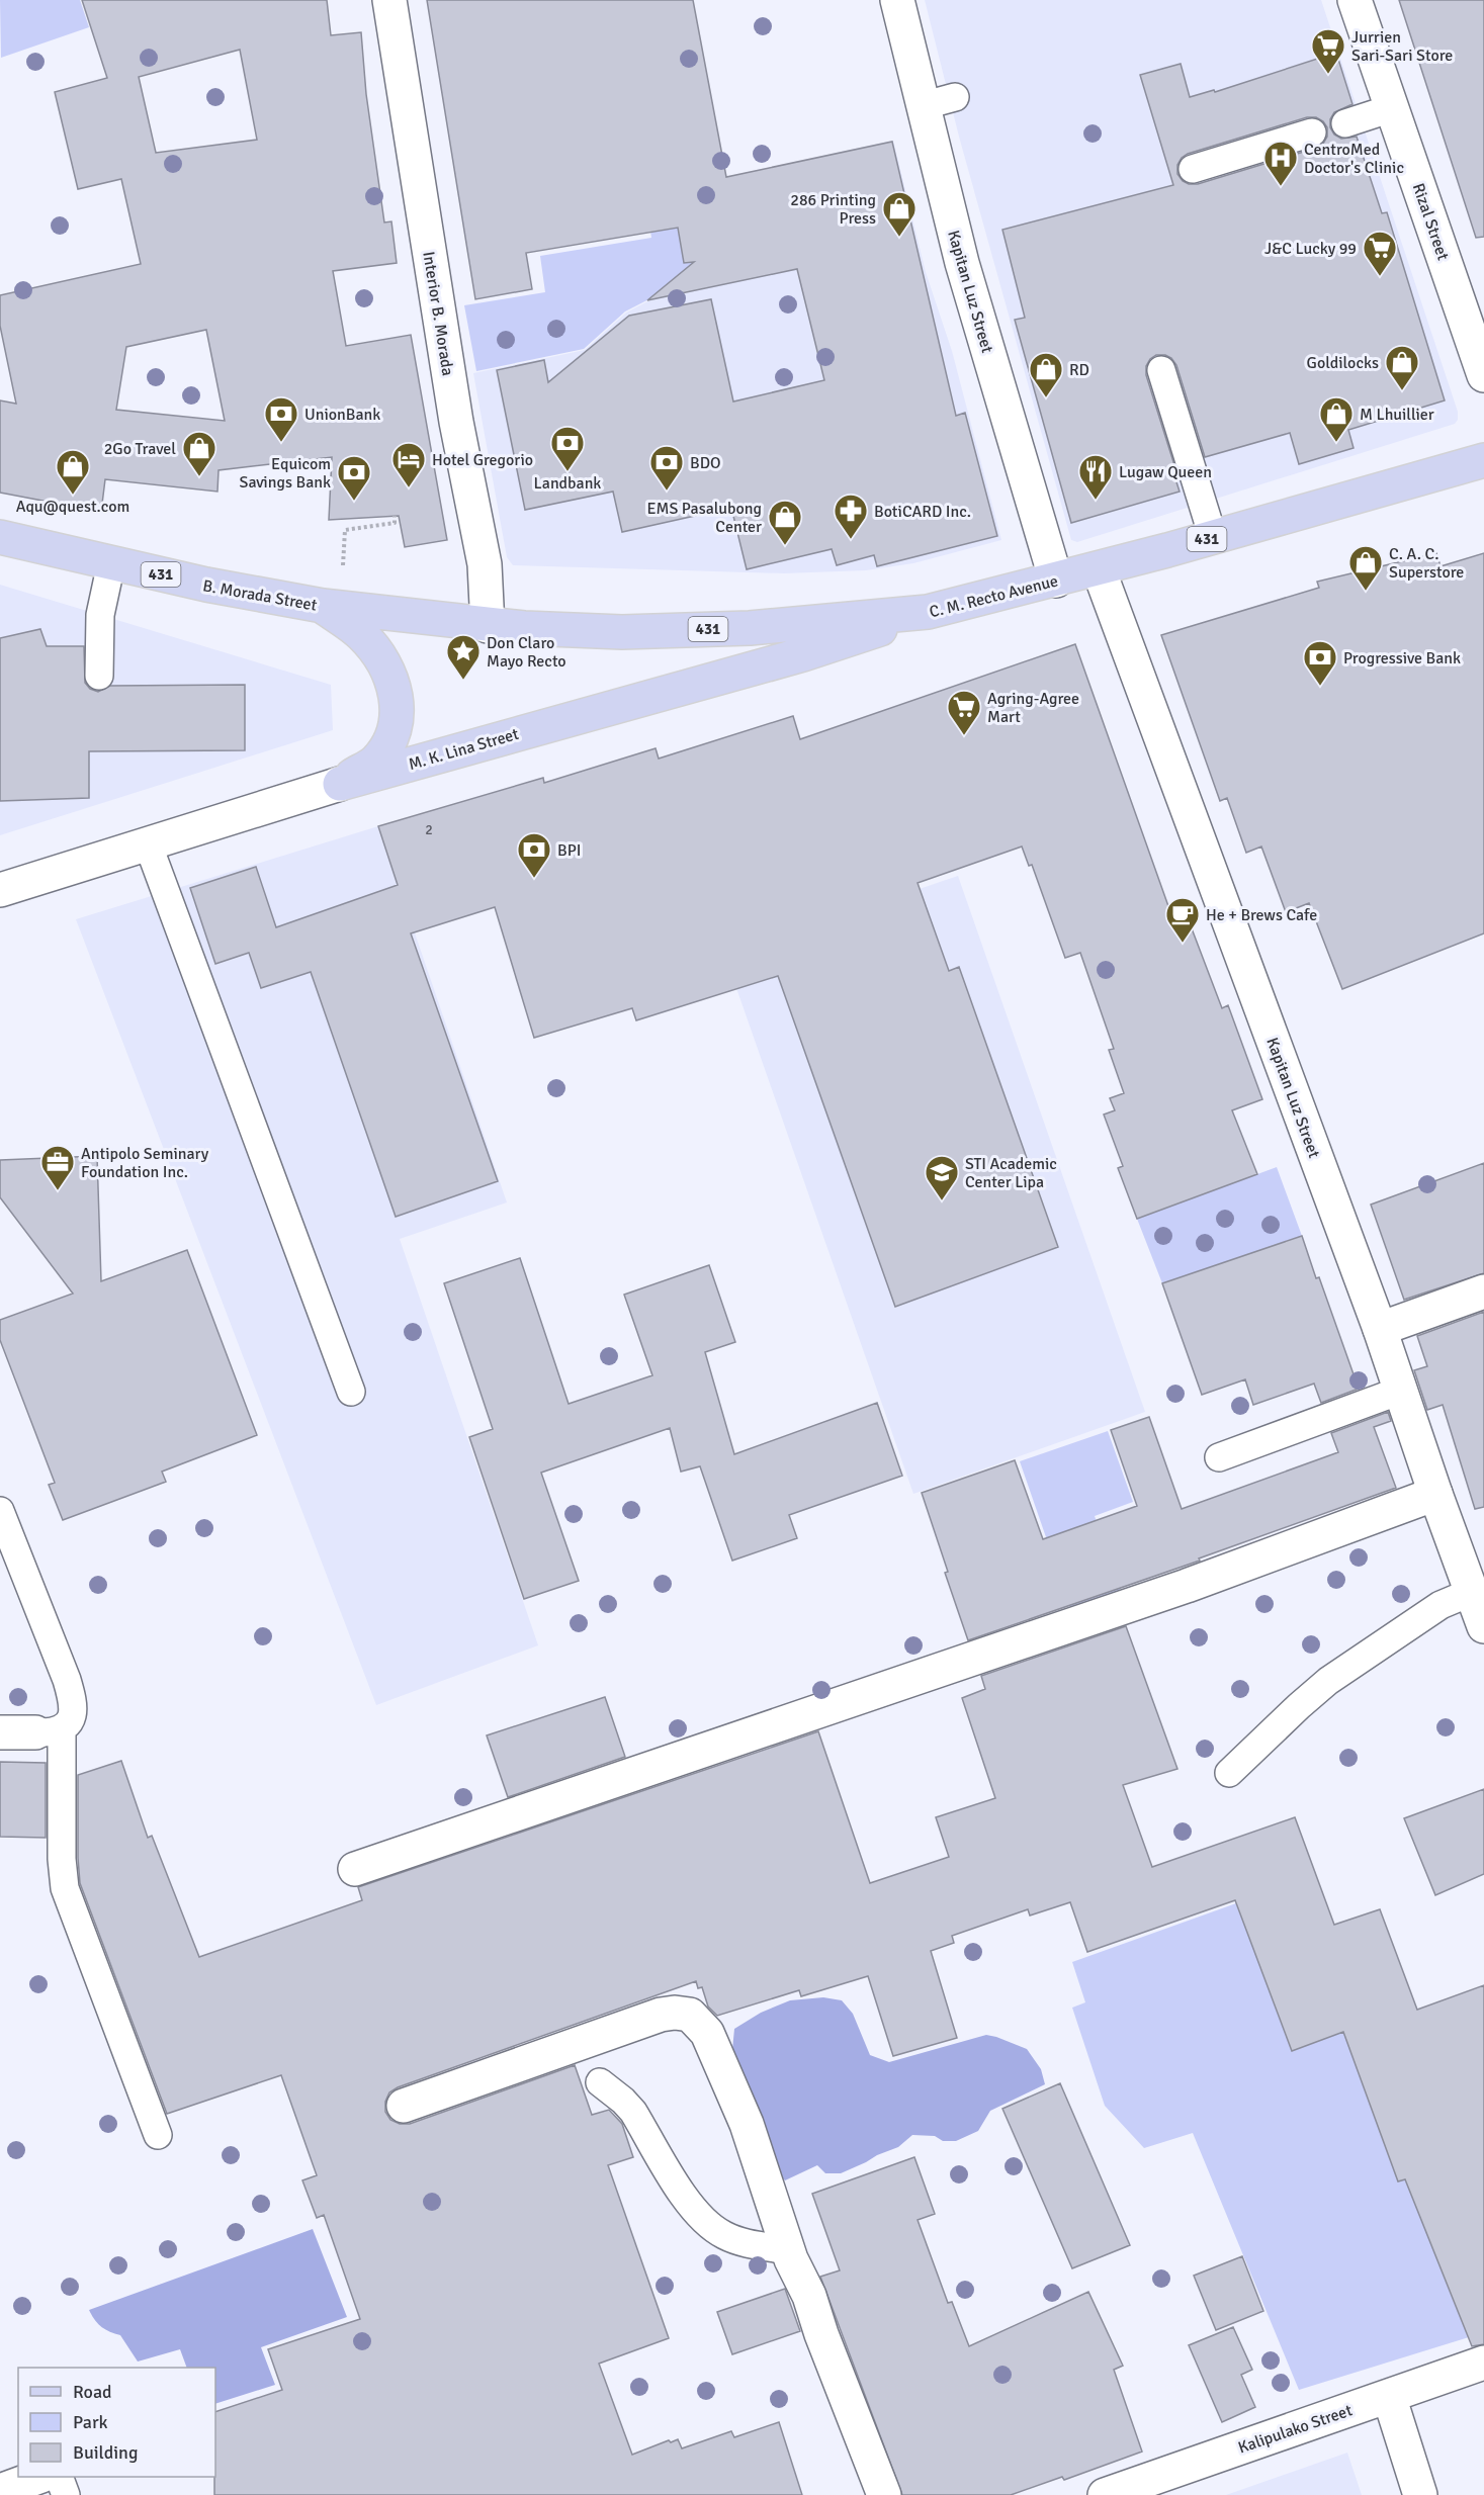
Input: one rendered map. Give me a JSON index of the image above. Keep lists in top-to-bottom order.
{
  "streets": {
    "main road": [
      "431",
      "B. Morada Street",
      "C. M. Recto Avenue",
      "M. K. Lina Street"
    ],
    "street": [
      "Rizal Street",
      "Kapitan Luz Street",
      "Interior B. Morada",
      "Kalipulako Street"
    ]
  },
  "crossings": [
    ["Kapitan Luz Street", "C. M. Recto Avenue"],
    ["Interior B. Morada", "B. Morada Street"],
    ["Interior B. Morada", "C. M. Recto Avenue"],
    ["B. Morada Street", "C. M. Recto Avenue"],
    ["C. M. Recto Avenue", "M. K. Lina Street"]
  ],
  "places": {
    "supermarket": ["Jurrien Sari-Sari Store", "J&C Lucky 99", "Agring-Agree Mart"],
    "hospital": ["CentroMed Doctor's Clinic"],
    "shop": [
      "286 Printing Press",
      "Goldilocks",
      "RD",
      "M Lhuillier",
      "2Go Travel",
      "Aqu@quest.com",
      "EMS Pasalubong Center",
      "C. A. C. Superstore"
    ],
    "bank": [
      "UnionBank",
      "Landbank",
      "BDO",
      "Equicom Savings Bank",
      "Progressive Bank",
      "BPI"
    ],
    "hotel": ["Hotel Gregorio"],
    "restaurant": ["Lugaw Queen"],
    "pharmacy": ["BotiCARD Inc."],
    "place": ["Don Claro Mayo Recto"],
    "cafe": ["He + Brews Cafe"],
    "office": ["Antipolo Seminary Foundation Inc."],
    "school or university": ["STI Academic Center Lipa"]
  },
  "house_numbers": ["2"],
  "legend": ["Road", "Park", "Building"]
}
